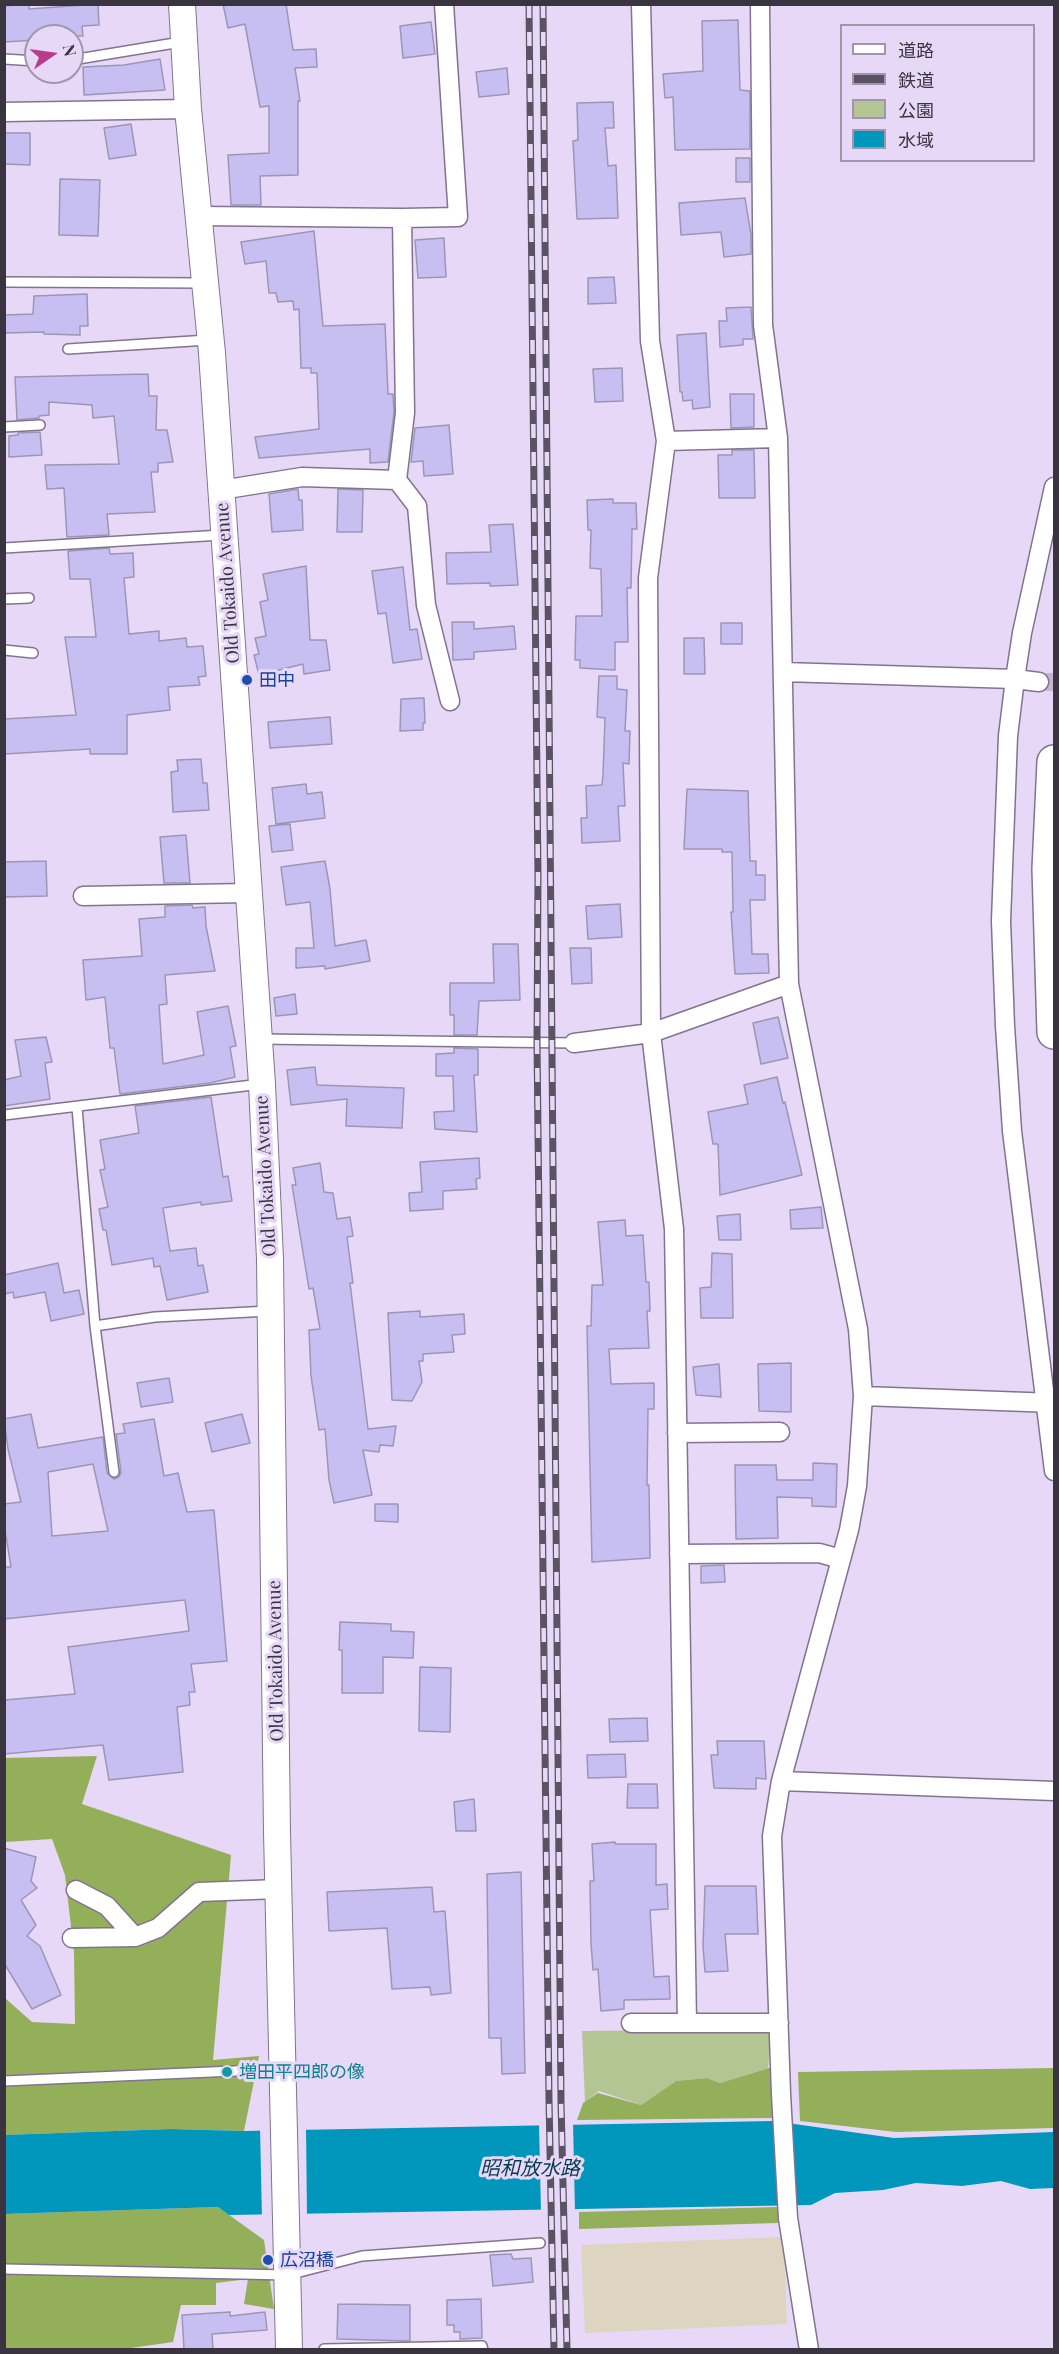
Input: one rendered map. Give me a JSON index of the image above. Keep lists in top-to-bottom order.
{
  "streets": {
    "main road": ["Old Tokaido Avenue"]
  },
  "water": ["昭和放水路"],
  "places": ["田中", "増田平四郎の像", "広沼橋"],
  "legend": [
    "道路",
    "鉄道",
    "公園",
    "水域"
  ],
  "north": "right"
}
